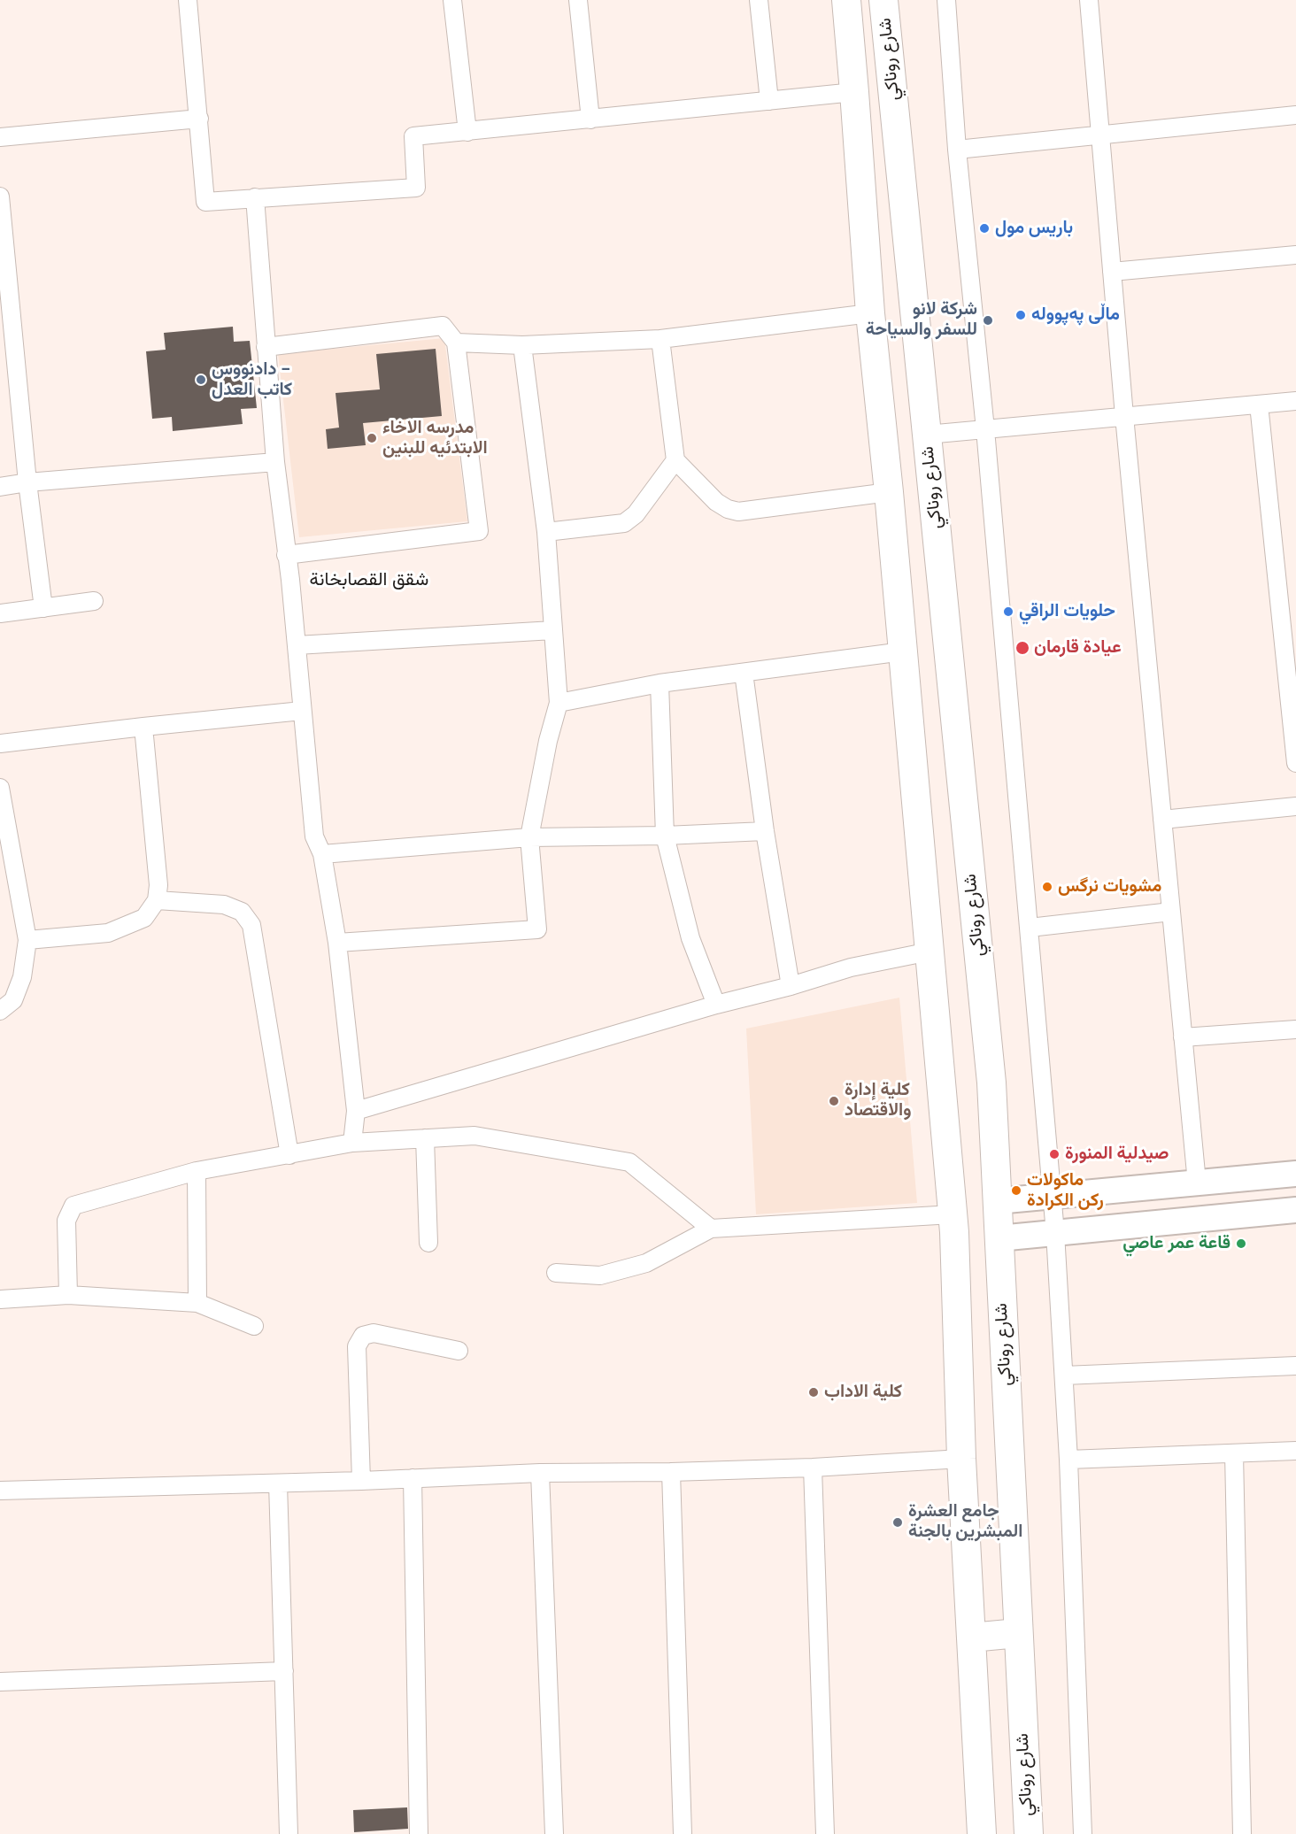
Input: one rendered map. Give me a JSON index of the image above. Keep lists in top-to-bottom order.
{
  "streets": {
    "main road": ["شارع روناكي"]
  },
  "districts": ["شقق القصابخانة"],
  "places": [
    "باريس مول",
    "ماڵی پەپوولە",
    "شركة لانو للسفر والسياحة",
    "دادنووس - کاتب العدل",
    "مدرسه الاخاء الابتدئيه للبنين",
    "حلويات الراقي",
    "عيادة قارمان",
    "مشويات نرگس",
    "كلية إدارة والاقتصاد",
    "صيدلية المنورة",
    "ماكولات ركن الكرادة",
    "قاعة عمر عاصي",
    "كلية الاداب",
    "جامع العشرة المبشرين بالجنة"
  ]
}
